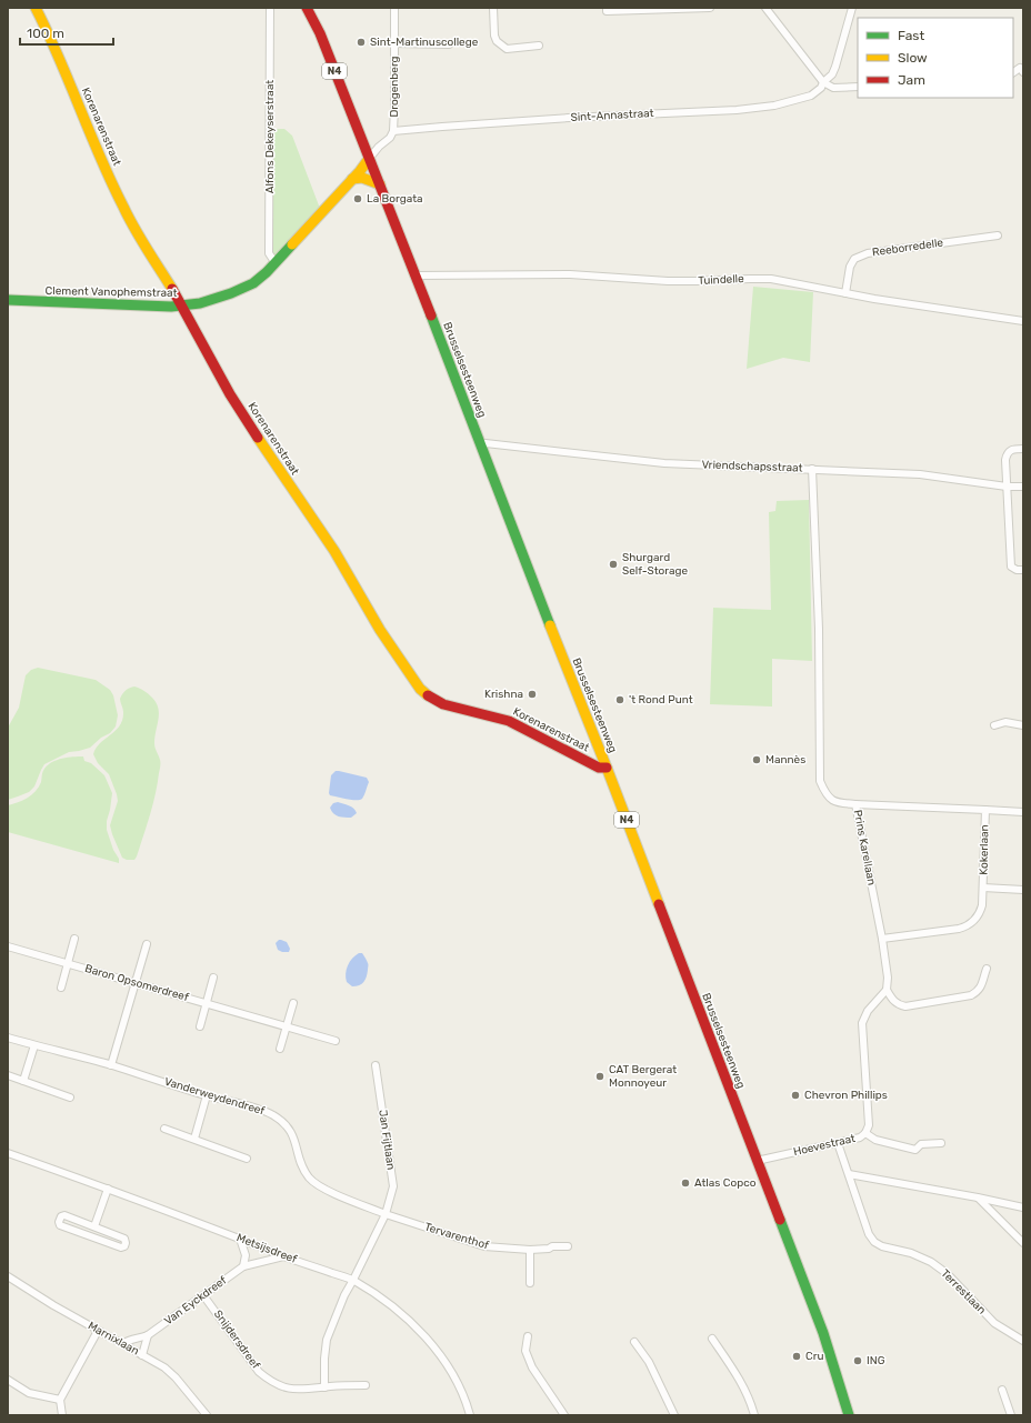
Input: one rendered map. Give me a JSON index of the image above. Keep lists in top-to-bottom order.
{
  "streets": {
    "main road": [
      "N4",
      "Korenarenstraat",
      "Clement Vanophemstraat",
      "Brusselsesteenweg"
    ],
    "street": [
      "Drogenberg",
      "Sint-Annastraat",
      "Alfons Dekeyserstraat",
      "Reeborredelle",
      "Tuindelle",
      "Vriendschapsstraat",
      "Prins Karellaan",
      "Kokerlaan",
      "Baron Opsomerdreef",
      "Vanderweydendreef",
      "Jan Fijtlaan",
      "Hoevestraat",
      "Tervarenthof",
      "Metsijsdreef",
      "Terrestlaan",
      "Van Eyckdreef",
      "Marnixlaan",
      "Snijdersdreef"
    ]
  },
  "crossings": [
    ["Drogenberg", "Sint-Annastraat"],
    ["Korenarenstraat", "Clement Vanophemstraat"],
    ["Korenarenstraat", "Brusselsesteenweg"],
    ["Alfons Dekeyserstraat", "Clement Vanophemstraat"],
    ["Reeborredelle", "Tuindelle"],
    ["Tuindelle", "Brusselsesteenweg"],
    ["Clement Vanophemstraat", "Brusselsesteenweg"],
    ["Brusselsesteenweg", "Vriendschapsstraat"],
    ["Brusselsesteenweg", "Hoevestraat"],
    ["Vriendschapsstraat", "Prins Karellaan"],
    ["Prins Karellaan", "Kokerlaan"],
    ["Vanderweydendreef", "Jan Fijtlaan"],
    ["Vanderweydendreef", "Tervarenthof"],
    ["Jan Fijtlaan", "Tervarenthof"],
    ["Hoevestraat", "Terrestlaan"],
    ["Metsijsdreef", "Van Eyckdreef"],
    ["Van Eyckdreef", "Marnixlaan"],
    ["Van Eyckdreef", "Snijdersdreef"]
  ],
  "places": [
    "Sint-Martinuscollege",
    "La Borgata",
    "Shurgard Self-Storage",
    "Krishna",
    "'t Rond Punt",
    "Mannès",
    "CAT Bergerat Monnoyeur",
    "Chevron Phillips",
    "Atlas Copco",
    "Cru",
    "ING"
  ],
  "legend": ["Fast", "Slow", "Jam"],
  "scale_bar": "100 m"
}
